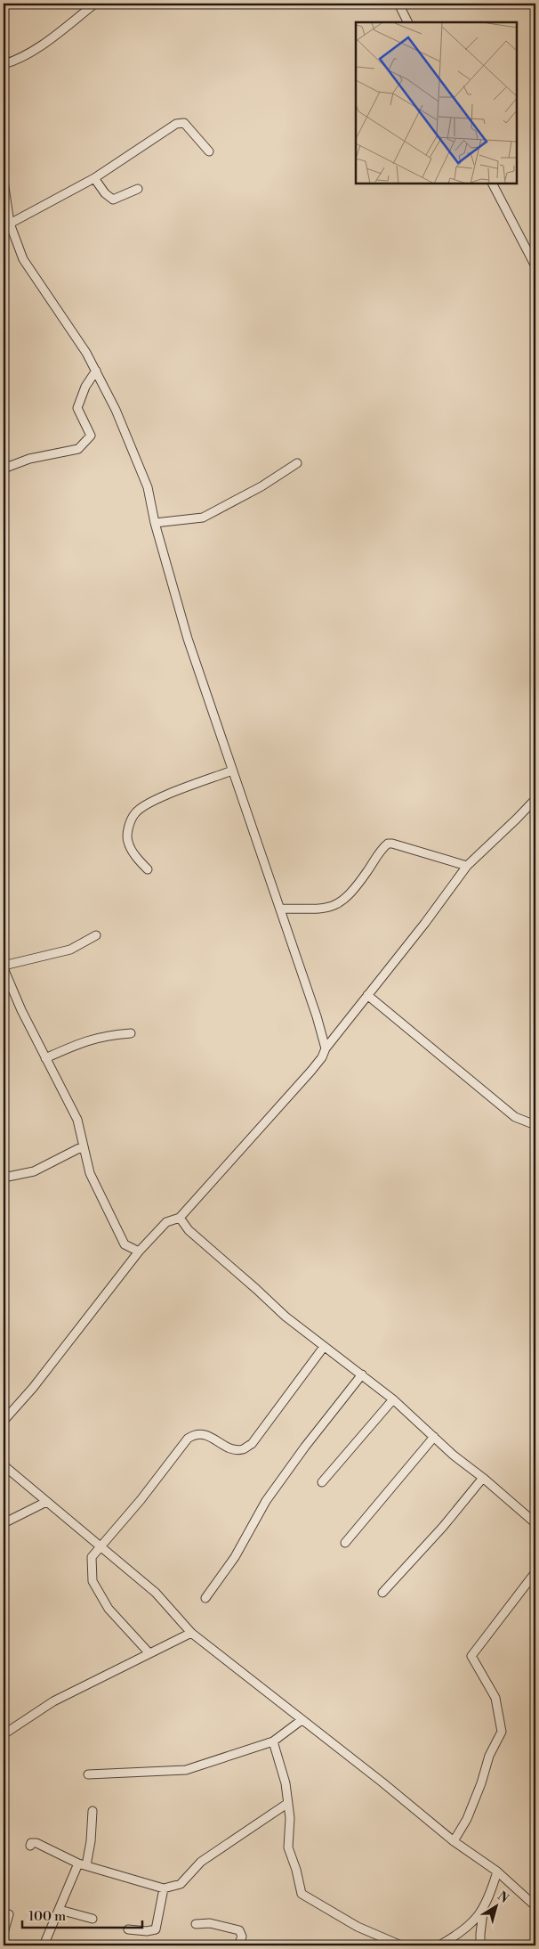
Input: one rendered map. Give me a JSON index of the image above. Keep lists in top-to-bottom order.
{
  "scale_bar": "100 m",
  "north": "top right"
}
